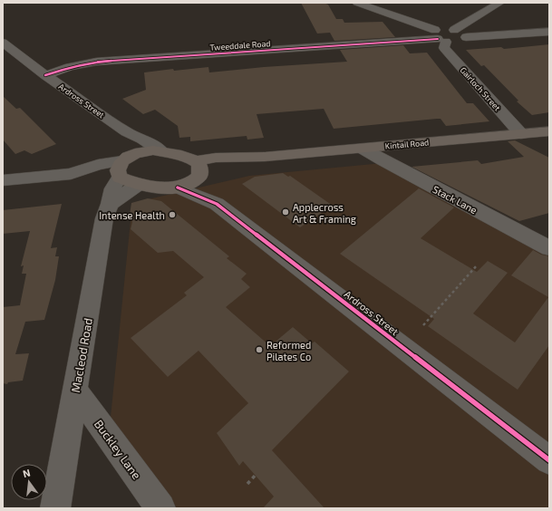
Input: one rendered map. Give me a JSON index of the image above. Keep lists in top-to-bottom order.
{
  "streets": {
    "main road": ["Kintail Road"],
    "street": [
      "Tweeddale Road",
      "Gairloch Street",
      "Ardross Street",
      "Stack Lane",
      "Macleod Road",
      "Buckley Lane"
    ]
  },
  "crossings": [
    ["Tweeddale Road", "Gairloch Street"],
    ["Tweeddale Road", "Ardross Street"],
    ["Gairloch Street", "Kintail Road"],
    ["Kintail Road", "Stack Lane"],
    ["Macleod Road", "Buckley Lane"]
  ],
  "places": ["Applecross Art & Framing", "Intense Health", "Reformed Pilates Co"],
  "north": "top"
}
